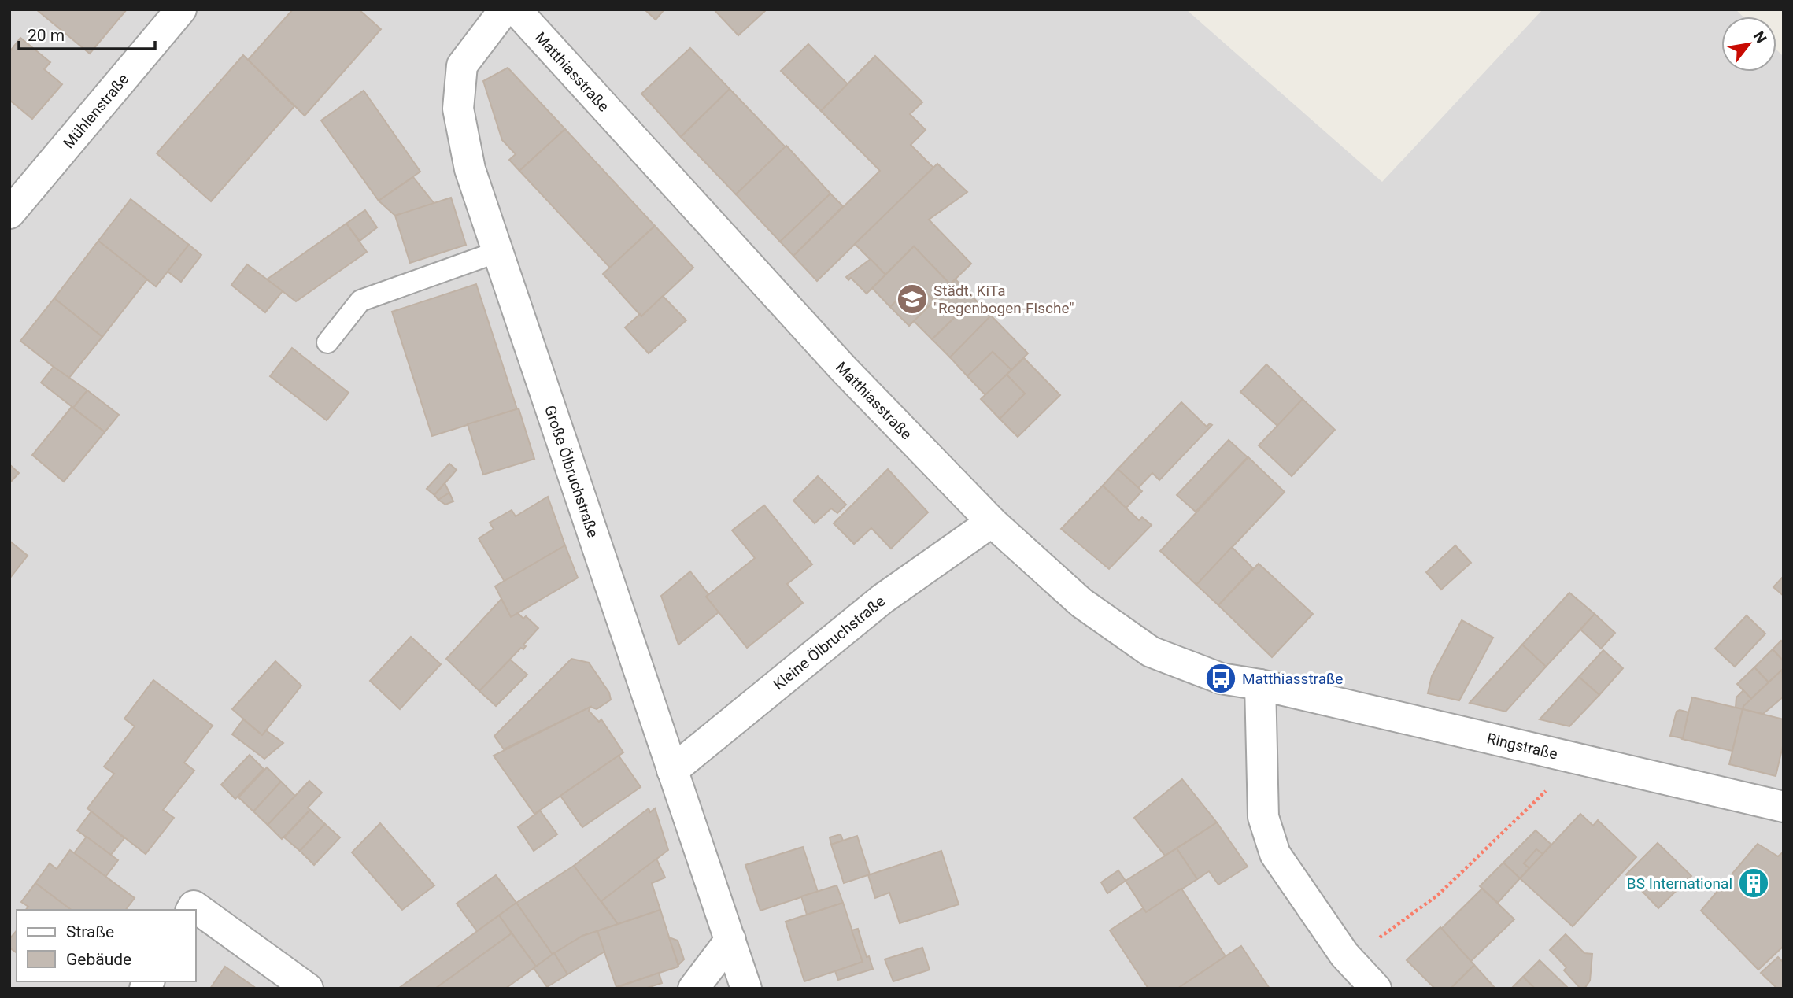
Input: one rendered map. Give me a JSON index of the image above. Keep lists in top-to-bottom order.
{
  "streets": {
    "street": [
      "Matthiasstraße",
      "Mühlenstraße",
      "Große Ölbruchstraße",
      "Kleine Ölbruchstraße",
      "Ringstraße"
    ]
  },
  "crossings": [
    ["Matthiasstraße", "Kleine Ölbruchstraße"],
    ["Matthiasstraße", "Ringstraße"],
    ["Große Ölbruchstraße", "Kleine Ölbruchstraße"]
  ],
  "places": {
    "school or university": ["Städt. KiTa \"Regenbogen-Fische\""],
    "bus stop": ["Matthiasstraße"],
    "building": ["BS International"]
  },
  "legend": ["Straße", "Gebäude"],
  "scale_bar": "20 m",
  "north": "top right"
}
